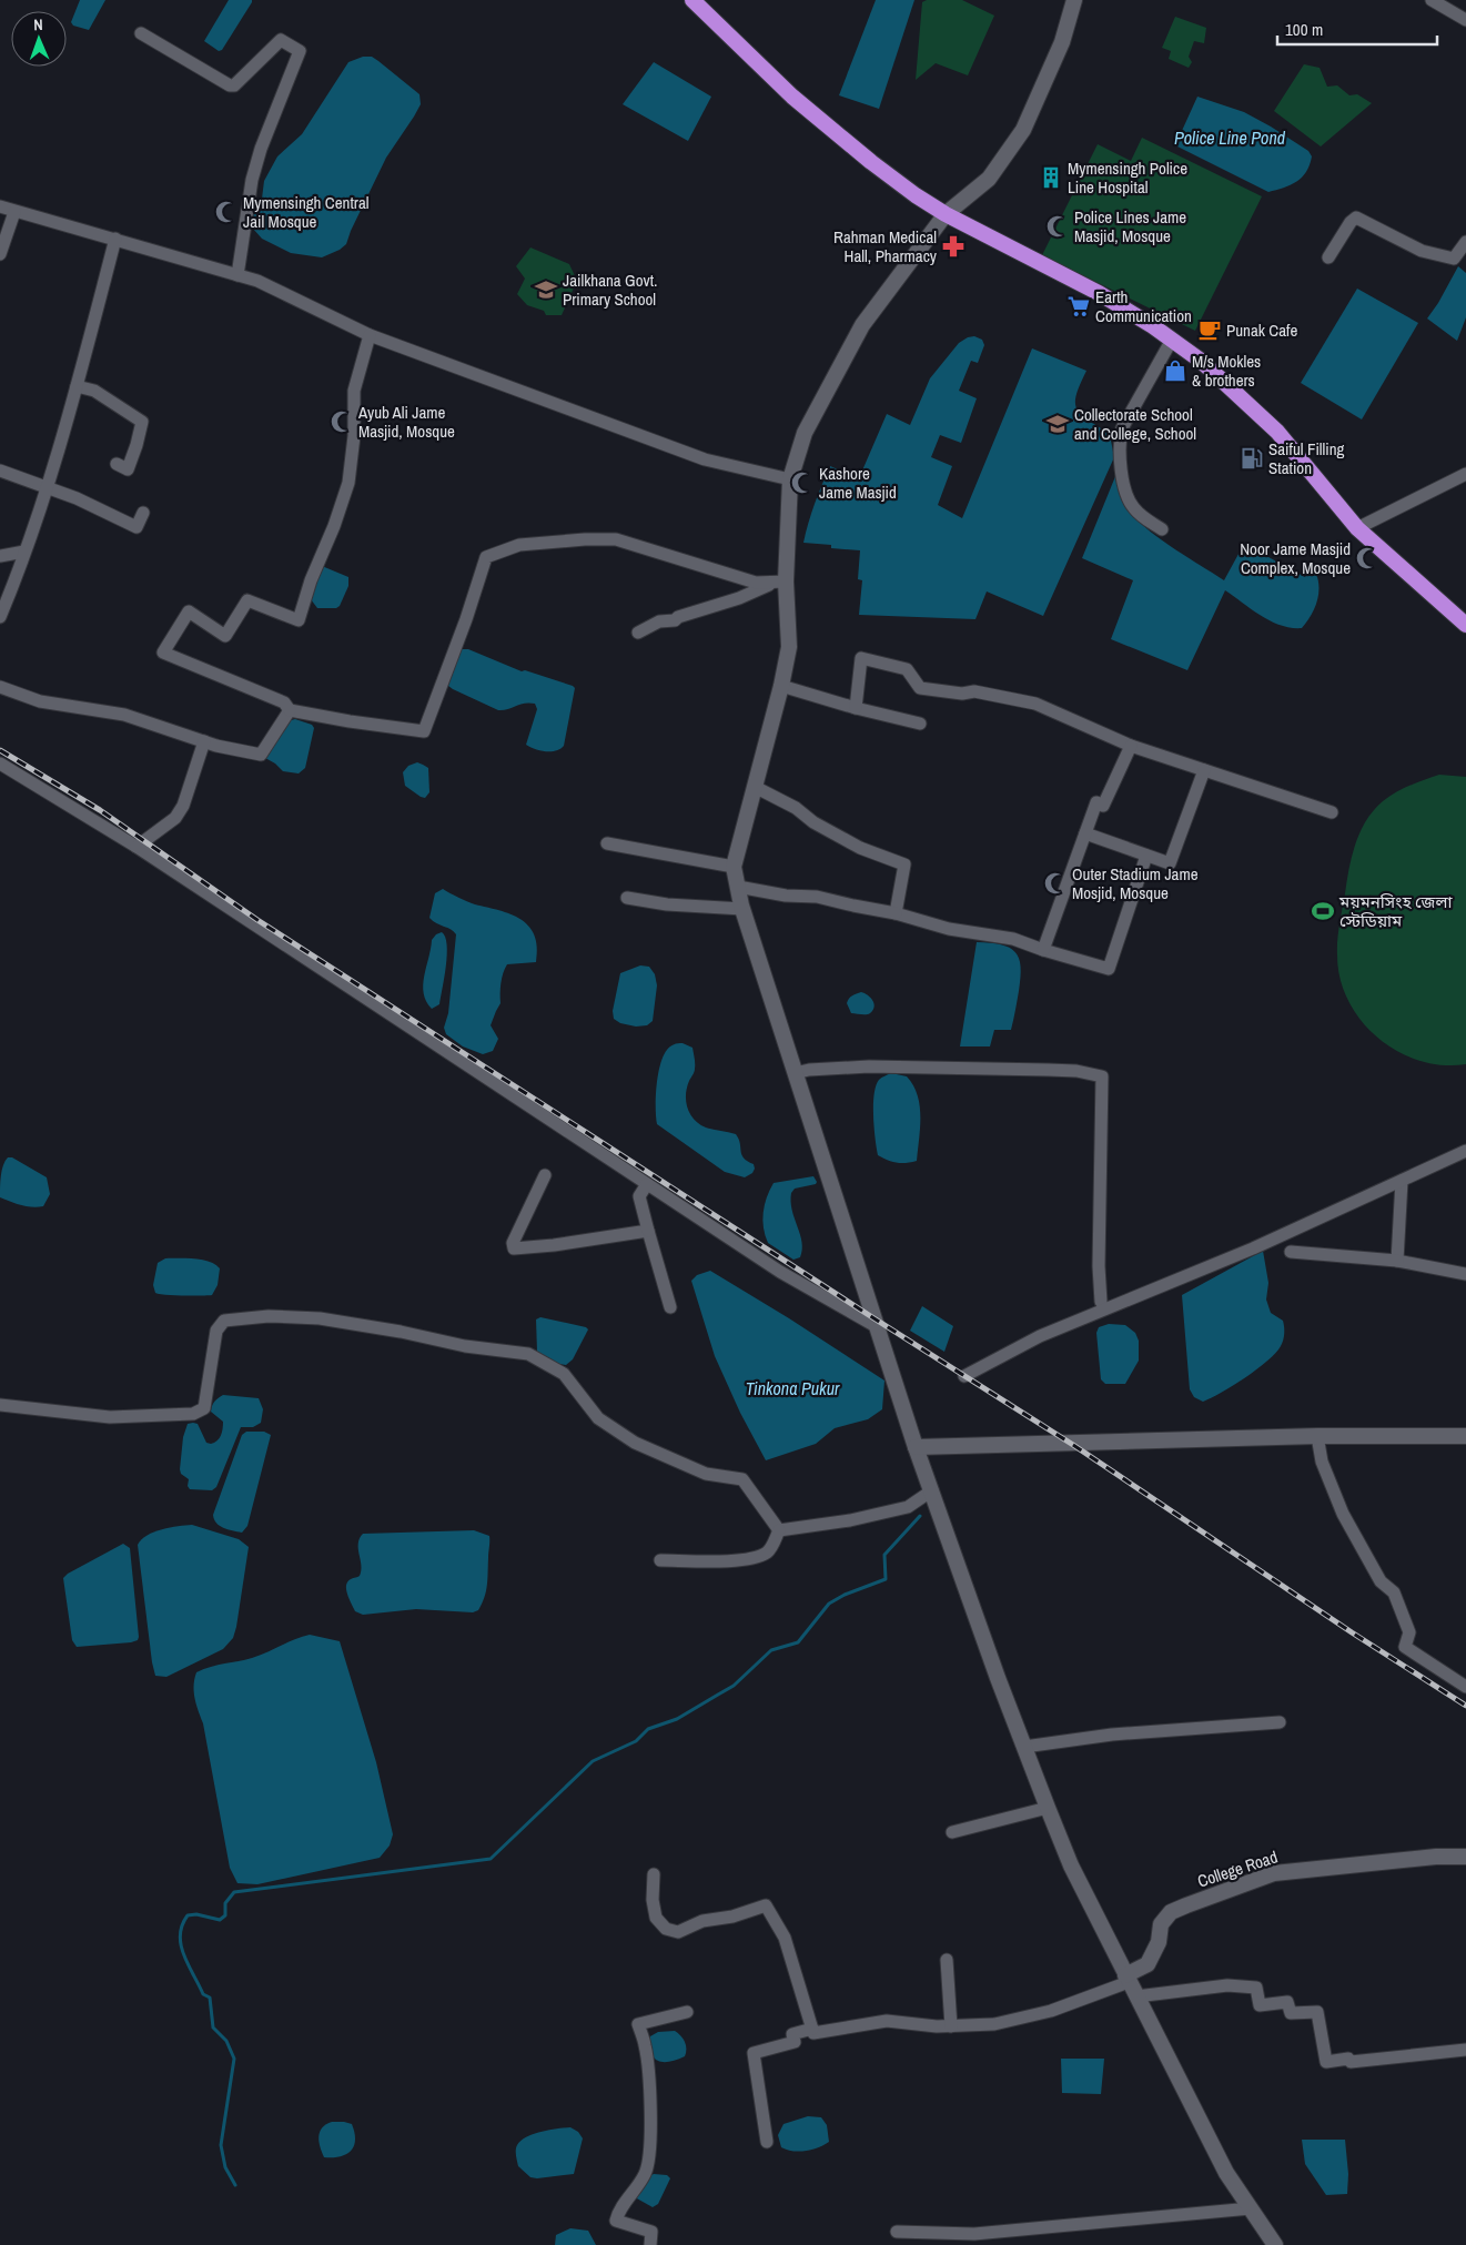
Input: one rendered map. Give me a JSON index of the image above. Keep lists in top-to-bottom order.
{
  "streets": {
    "street": ["College Road"]
  },
  "water": ["Police Line Pond", "Tinkona Pukur"],
  "places": {
    "building": ["Mymensingh Police Line Hospital"],
    "mosque": [
      "Mymensingh Central Jail Mosque",
      "Police Lines Jame Masjid, Mosque",
      "Ayub Ali Jame Masjid, Mosque",
      "Kashore Jame Masjid",
      "Noor Jame Masjid Complex, Mosque",
      "Outer Stadium Jame Mosjid, Mosque"
    ],
    "pharmacy": ["Rahman Medical Hall, Pharmacy"],
    "school or university": ["Jailkhana Govt. Primary School", "Collectorate School and College, School"],
    "supermarket": ["Earth Communication"],
    "cafe": ["Punak Cafe"],
    "shop": ["M/s Mokles & brothers"],
    "fuel station": ["Saiful Filling Station"],
    "sports": ["ময়মনসিংহ জেলা স্টেডিয়াম"]
  },
  "scale_bar": "100 m",
  "north": "top"
}
